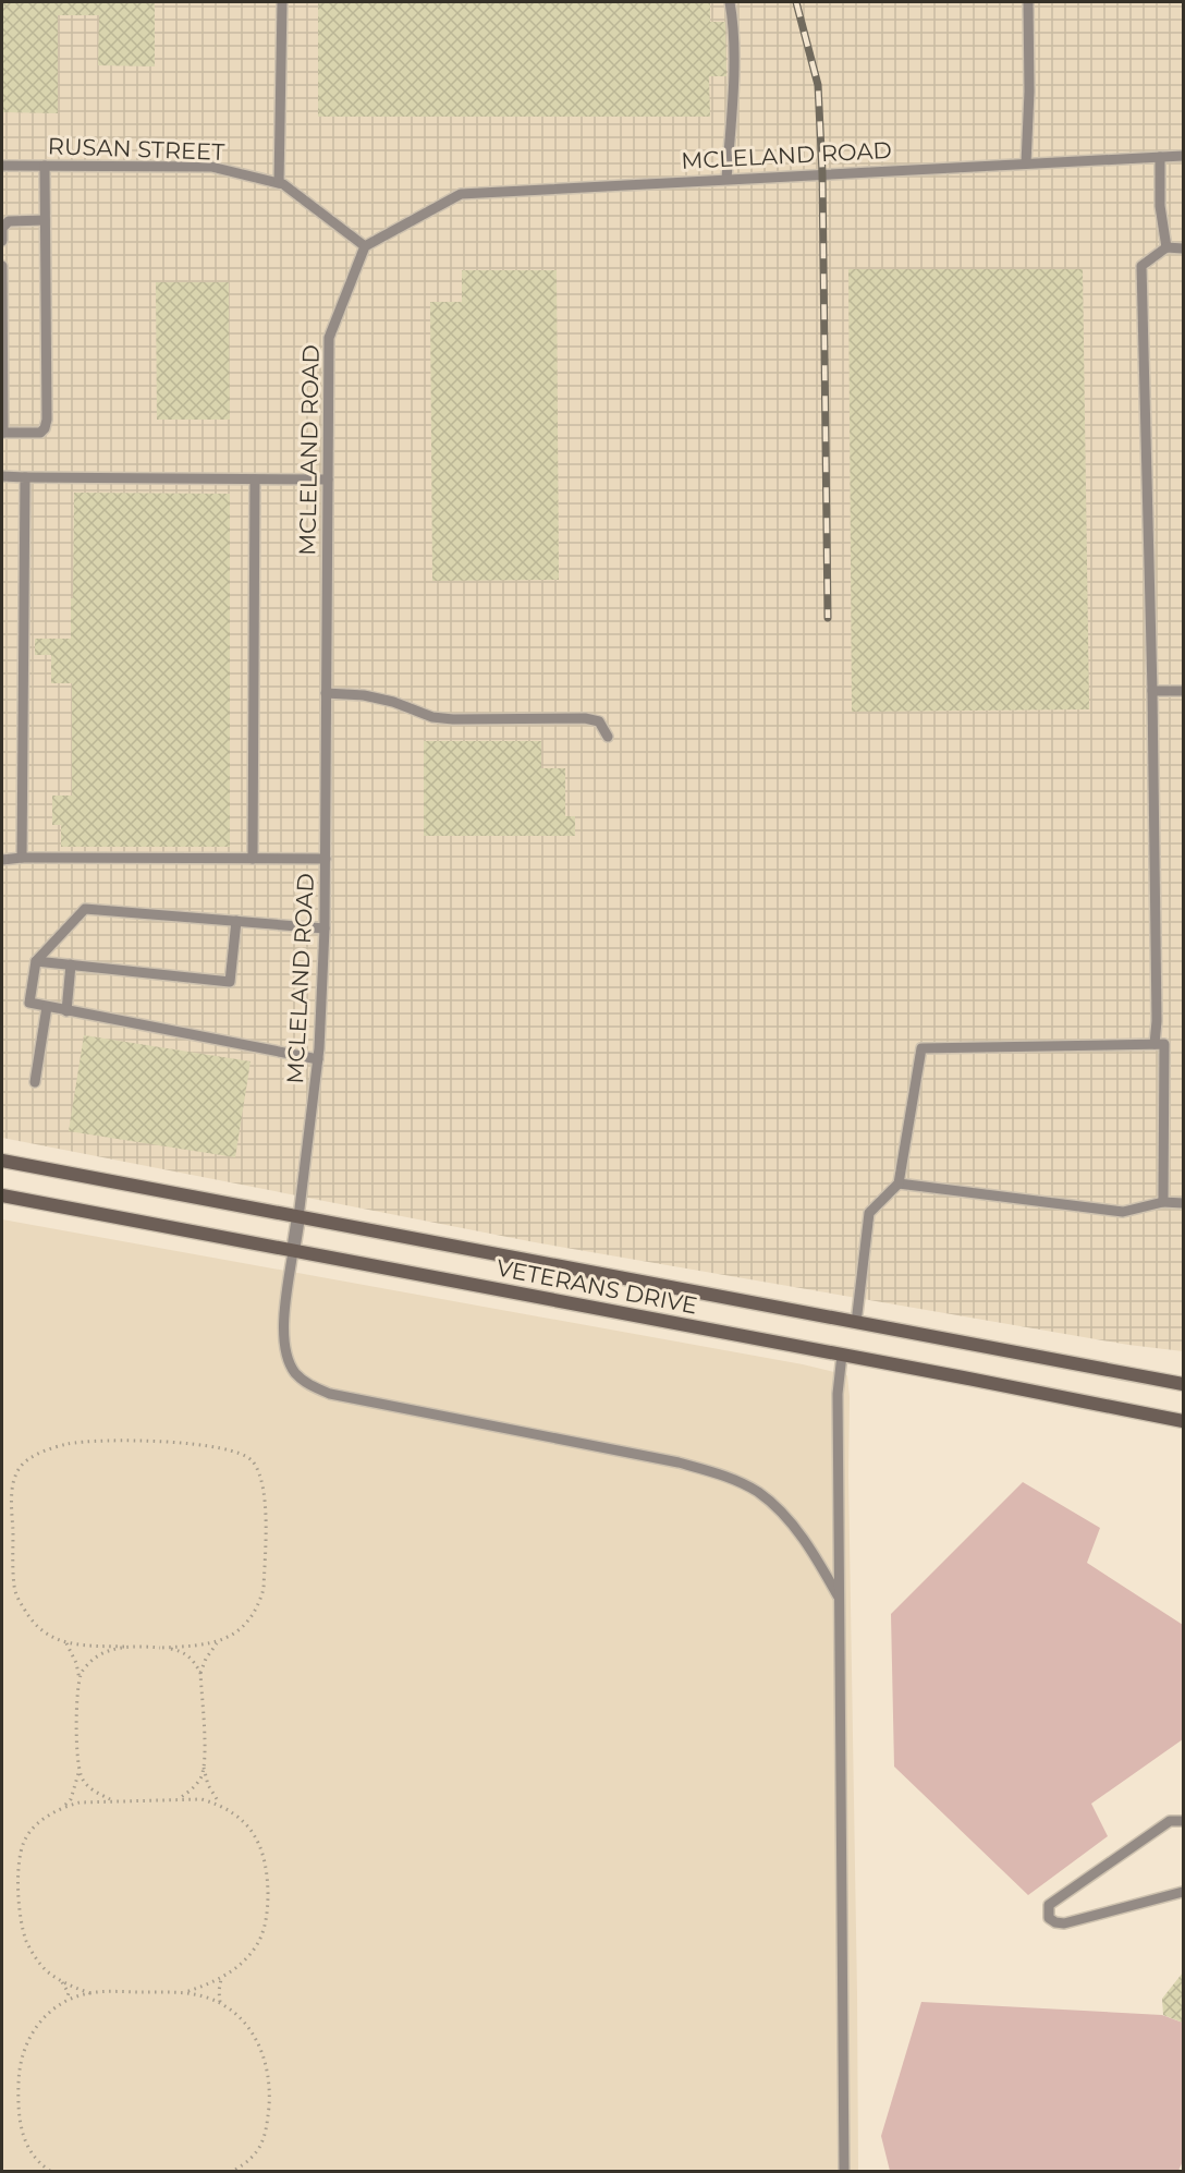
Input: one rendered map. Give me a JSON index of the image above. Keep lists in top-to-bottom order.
{
  "streets": {
    "main road": ["VETERANS DRIVE"],
    "lane": ["RUSAN STREET", "MCLELAND ROAD"]
  },
  "crossings": [
    ["RUSAN STREET", "MCLELAND ROAD"],
    ["MCLELAND ROAD", "VETERANS DRIVE"]
  ]
}
